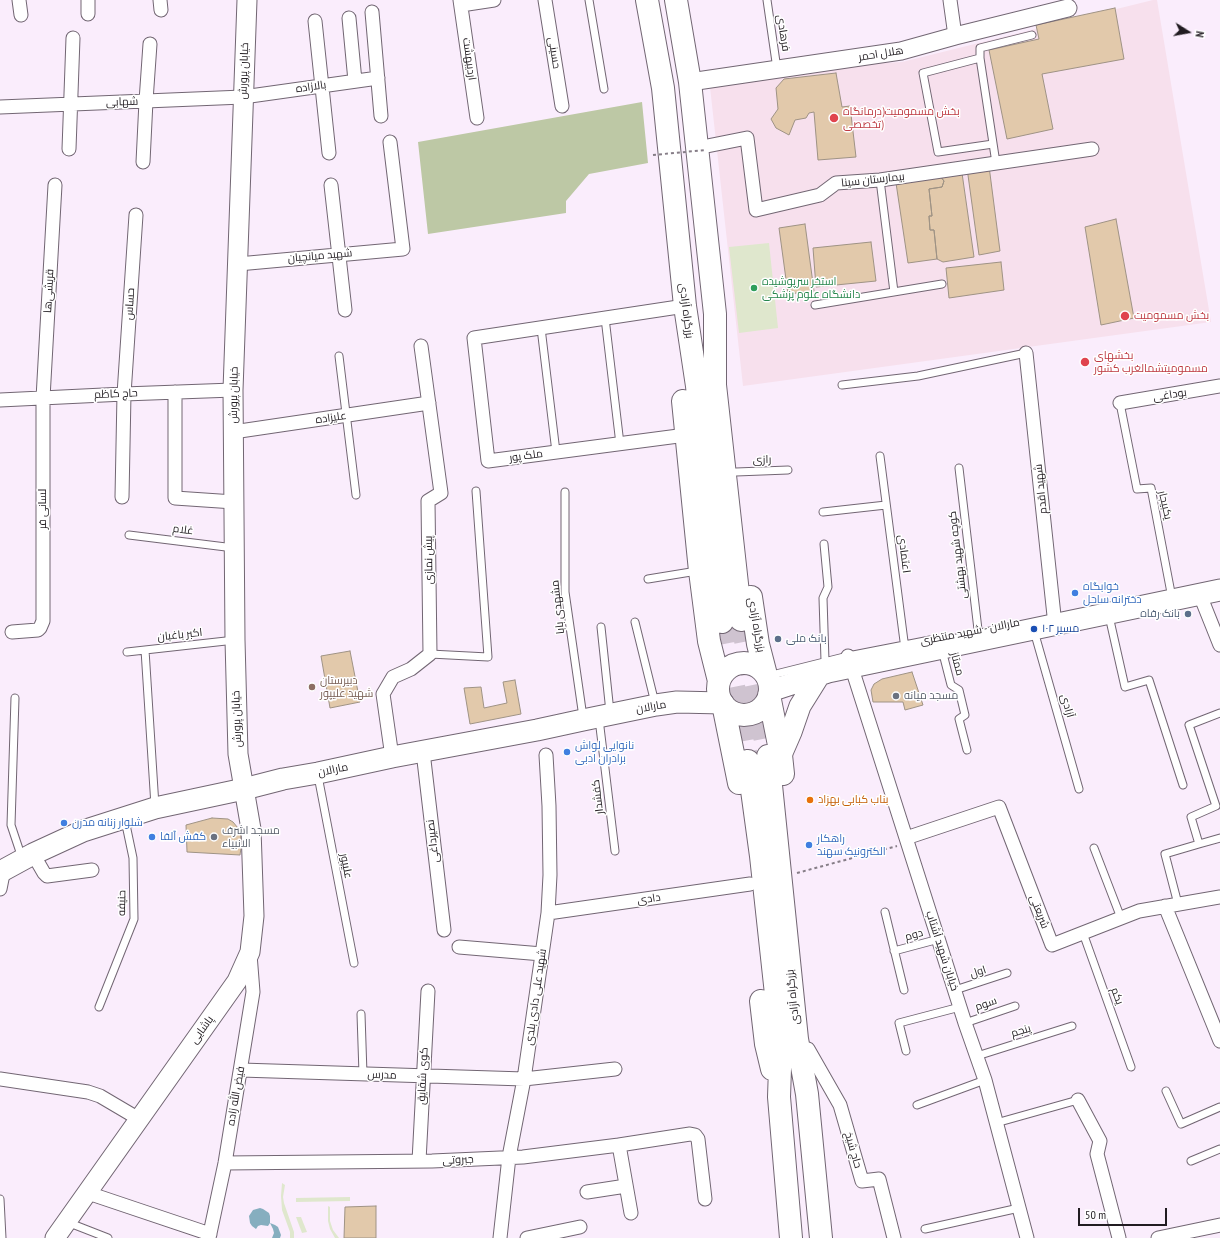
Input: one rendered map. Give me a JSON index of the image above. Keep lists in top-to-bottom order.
{
  "streets": {
    "highway": ["بزرگراه آزادی"],
    "main road": [
      "خیابان پرورش",
      "مارالان - شهید منتظری",
      "مارالان",
      "پاشایی"
    ],
    "street": [
      "حسینی",
      "هلال احمر",
      "اردیبهشت",
      "بالازاده",
      "شهابی",
      "بیمارستان سینا",
      "شهید میانچیان",
      "قریشی‌ها",
      "حساس",
      "حاج کاظم",
      "بوداغی",
      "علیزاده",
      "ملک پور",
      "شهید اقدم",
      "لسانی فر",
      "پیش نمازی",
      "نصیرداغی",
      "دادی",
      "شریعتی",
      "خیابان شهید آشتاب",
      "شهید علی دادی بلدی",
      "مدرس",
      "کوی شقایق",
      "فیض الله زاده",
      "حاج شیخ",
      "جبروتی"
    ],
    "lane": [
      "فرهادی",
      "رازی",
      "یکبیجار",
      "غلام",
      "اعتمادی",
      "کوچه شهید بهشتی",
      "مشهدی بابا",
      "اکبر باغبان",
      "ممتاز",
      "آزادی",
      "کفشدار",
      "علیپور",
      "حنیفه",
      "دوم",
      "اول",
      "یکم",
      "سوم",
      "پنجم"
    ]
  },
  "crossings": [
    ["فرهادی", "هلال احمر"],
    ["هلال احمر", "بزرگراه آزادی"],
    ["خیابان پرورش", "بالازاده"],
    ["خیابان پرورش", "شهابی"],
    ["خیابان پرورش", "شهید میانچیان"],
    ["خیابان پرورش", "حاج کاظم"],
    ["خیابان پرورش", "علیزاده"],
    ["خیابان پرورش", "غلام"],
    ["خیابان پرورش", "اکبر باغبان"],
    ["خیابان پرورش", "مارالان"],
    ["خیابان پرورش", "پاشایی"],
    ["بالازاده", "شهابی"],
    ["بیمارستان سینا", "بزرگراه آزادی"],
    ["قریشی‌ها", "حاج کاظم"],
    ["قریشی‌ها", "لسانی فر"],
    ["حساس", "حاج کاظم"],
    ["بزرگراه آزادی", "رازی"],
    ["بزرگراه آزادی", "مارالان - شهید منتظری"],
    ["بزرگراه آزادی", "مارالان"],
    ["حاج کاظم", "لسانی فر"],
    ["بوداغی", "یکبیجار"],
    ["علیزاده", "پیش نمازی"],
    ["شهید اقدم", "مارالان - شهید منتظری"],
    ["شهید اقدم", "آزادی"],
    ["یکبیجار", "مارالان - شهید منتظری"],
    ["اعتمادی", "مارالان - شهید منتظری"],
    ["کوچه شهید بهشتی", "مارالان - شهید منتظری"],
    ["مشهدی بابا", "مارالان"],
    ["مشهدی بابا", "کفشدار"],
    ["مارالان - شهید منتظری", "ممتاز"],
    ["مارالان - شهید منتظری", "آزادی"],
    ["مارالان - شهید منتظری", "مارالان"],
    ["مارالان - شهید منتظری", "خیابان شهید آشتاب"],
    ["مارالان", "کفشدار"],
    ["مارالان", "نصیرداغی"],
    ["مارالان", "علیپور"],
    ["مارالان", "حنیفه"],
    ["مارالان", "پاشایی"],
    ["دادی", "شهید علی دادی بلدی"],
    ["شریعتی", "خیابان شهید آشتاب"],
    ["شریعتی", "یکم"],
    ["دوم", "خیابان شهید آشتاب"],
    ["خیابان شهید آشتاب", "اول"],
    ["خیابان شهید آشتاب", "سوم"],
    ["خیابان شهید آشتاب", "پنجم"],
    ["شهید علی دادی بلدی", "مدرس"],
    ["شهید علی دادی بلدی", "جبروتی"],
    ["پاشایی", "فیض الله زاده"],
    ["مدرس", "کوی شقایق"],
    ["مدرس", "فیض الله زاده"],
    ["کوی شقایق", "جبروتی"],
    ["فیض الله زاده", "جبروتی"]
  ],
  "places": [
    "بخش مسمومیت(درمانگاه تخصصی)",
    "استخر سرپوشیده دانشگاه علوم پزشکی",
    "بخش مسمومیت",
    "بخشهای مسمومیتشمالغرب کشور",
    "خوابگاه دخترانه ساحل",
    "بانک رفاه",
    "مسیر ۱۰۲",
    "بانک ملی",
    "دبیرستان شهید علیپور",
    "مسجد میانه",
    "نانوایی لواش برادران ادبی",
    "بناب کبابی بهزاد",
    "شلوار زنانه مدرن",
    "کفش آلفا",
    "مسجد اشرف الانبیاء",
    "راهکار الکترونیک سهند"
  ],
  "scale_bar": "50 m",
  "north": "right"
}
